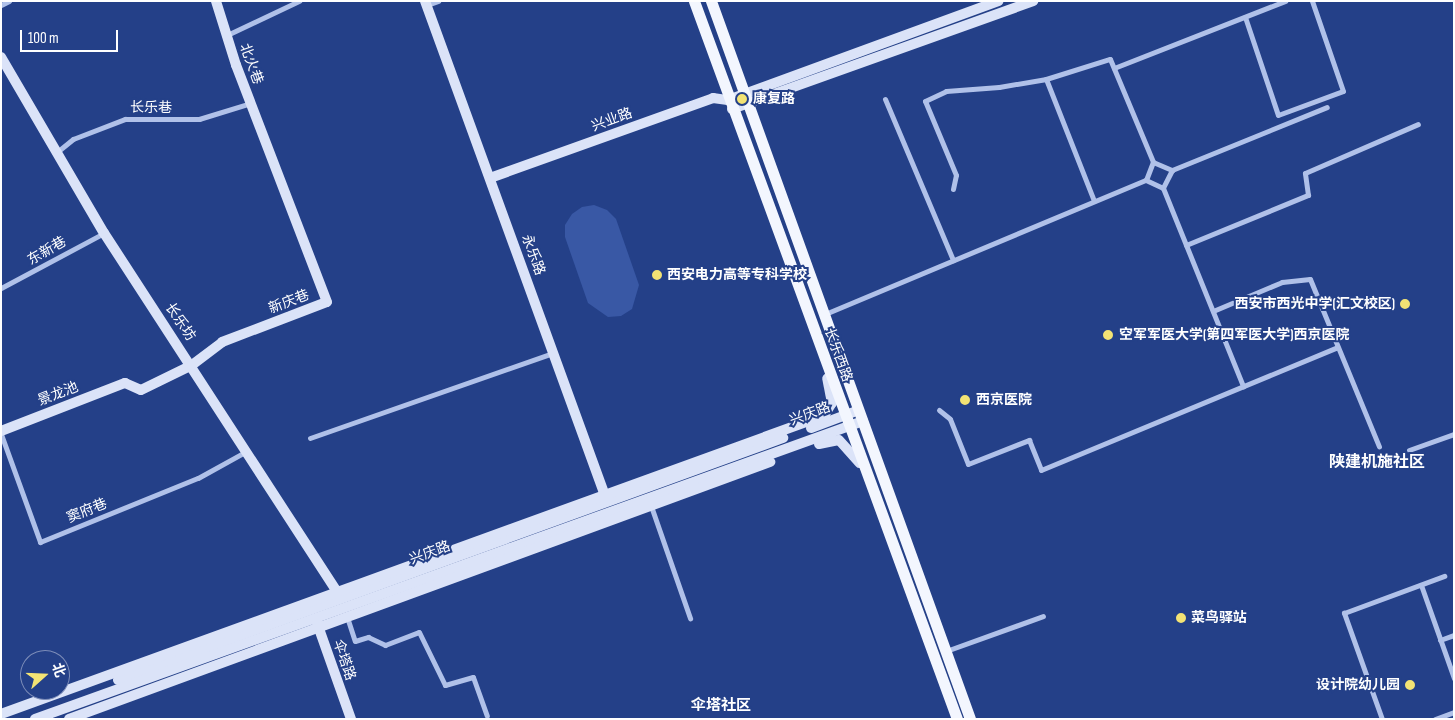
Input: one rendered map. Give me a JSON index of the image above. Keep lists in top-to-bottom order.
{
  "streets": {
    "main road": ["长乐西路"],
    "street": [
      "北火巷",
      "长乐巷",
      "兴业路",
      "东新巷",
      "永乐路",
      "新庆巷",
      "长乐坊",
      "景龙池",
      "兴庆路",
      "窦府巷",
      "伞塔路"
    ]
  },
  "crossings": [
    ["北火巷", "长乐巷"],
    ["北火巷", "新庆巷"],
    ["长乐巷", "新庆巷"],
    ["长乐巷", "长乐坊"],
    ["兴业路", "永乐路"],
    ["兴业路", "长乐西路"],
    ["东新巷", "长乐坊"],
    ["永乐路", "兴庆路"],
    ["新庆巷", "长乐坊"],
    ["新庆巷", "景龙池"],
    ["长乐坊", "兴庆路"],
    ["长乐坊", "窦府巷"],
    ["长乐西路", "兴庆路"],
    ["景龙池", "窦府巷"],
    ["兴庆路", "伞塔路"]
  ],
  "districts": ["陕建机施社区", "伞塔社区"],
  "places": [
    "康复路",
    "西安电力高等专科学校",
    "西安市西光中学(汇文校区)",
    "空军军医大学(第四军医大学)西京医院",
    "西京医院",
    "菜鸟驿站",
    "设计院幼儿园"
  ],
  "scale_bar": "100 m",
  "north": "right"
}
